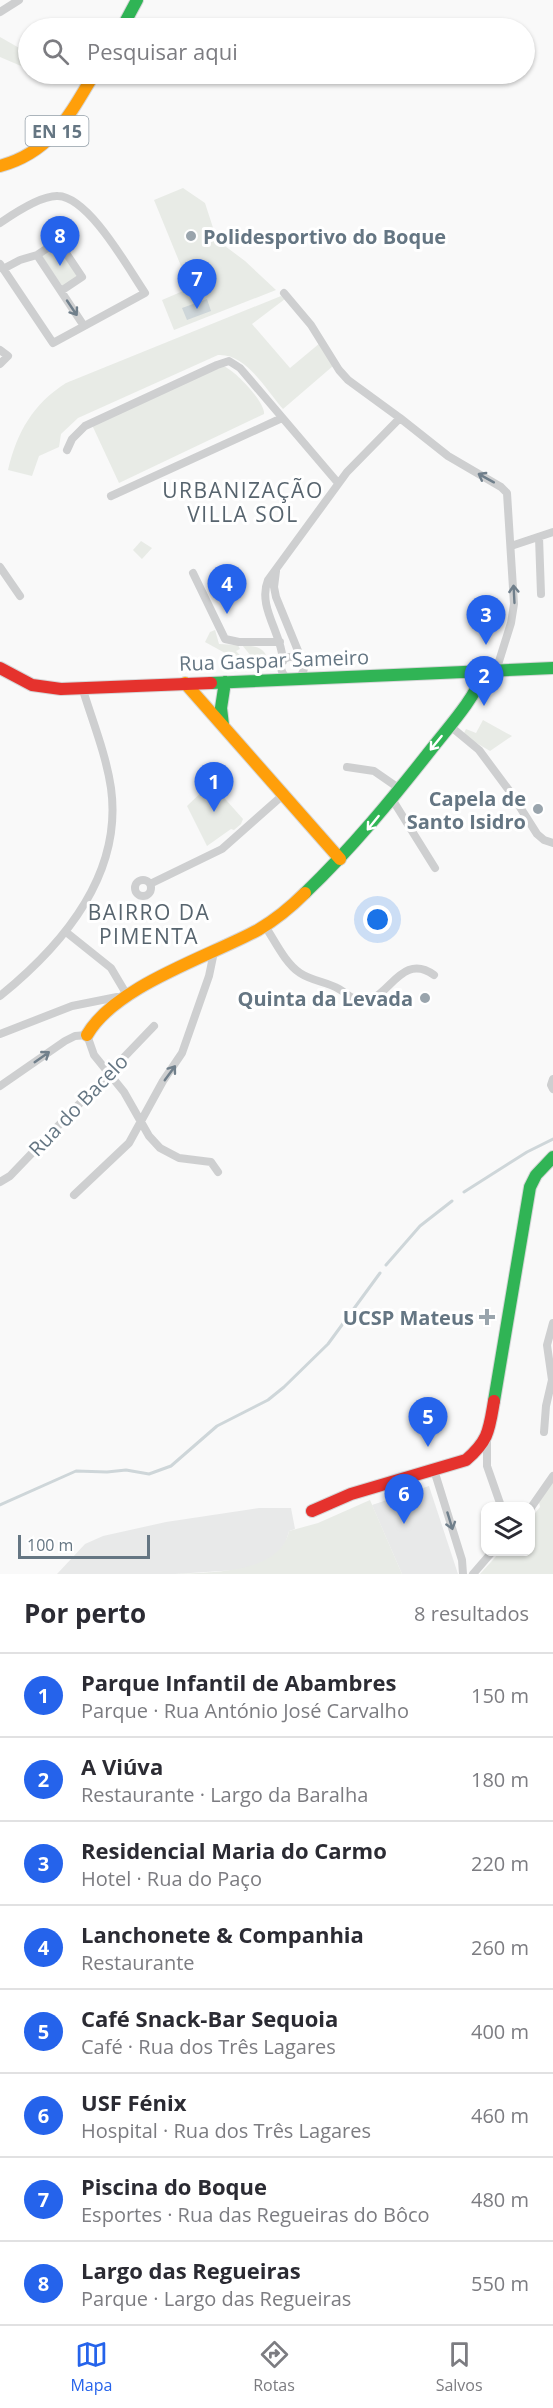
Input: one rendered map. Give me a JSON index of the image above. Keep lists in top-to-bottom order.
{
  "streets": {
    "street": ["EN 15", "Rua Gaspar Sameiro", "Rua do Bacelo"]
  },
  "districts": ["URBANIZAÇÃO VILLA SOL", "BAIRRO DA PIMENTA"],
  "places": {
    "other": ["Polidesportivo do Boque", "Capela de Santo Isidro", "Quinta da Levada"],
    "health": ["UCSP Mateus"]
  },
  "scale_bar": "100 m",
  "page": {
    "search": "Pesquisar aqui",
    "pins": [
      "8",
      "7",
      "4",
      "3",
      "2",
      "1",
      "5",
      "6"
    ],
    "scale": "100 m",
    "heading": ["Por perto", "8 resultados"],
    "list": [
      {
        "mark": "1",
        "name": "Parque Infantil de Abambres",
        "note": "Parque · Rua António José Carvalho",
        "value": "150 m"
      },
      {
        "mark": "2",
        "name": "A Viúva",
        "note": "Restaurante · Largo da Baralha",
        "value": "180 m"
      },
      {
        "mark": "3",
        "name": "Residencial Maria do Carmo",
        "note": "Hotel · Rua do Paço",
        "value": "220 m"
      },
      {
        "mark": "4",
        "name": "Lanchonete & Companhia",
        "note": "Restaurante",
        "value": "260 m"
      },
      {
        "mark": "5",
        "name": "Café Snack-Bar Sequoia",
        "note": "Café · Rua dos Três Lagares",
        "value": "400 m"
      },
      {
        "mark": "6",
        "name": "USF Fénix",
        "note": "Hospital · Rua dos Três Lagares",
        "value": "460 m"
      },
      {
        "mark": "7",
        "name": "Piscina do Boque",
        "note": "Esportes · Rua das Regueiras do Bôco",
        "value": "480 m"
      },
      {
        "mark": "8",
        "name": "Largo das Regueiras",
        "note": "Parque · Largo das Regueiras",
        "value": "550 m"
      }
    ],
    "nav": ["Mapa", "Rotas", "Salvos"]
  }
}
